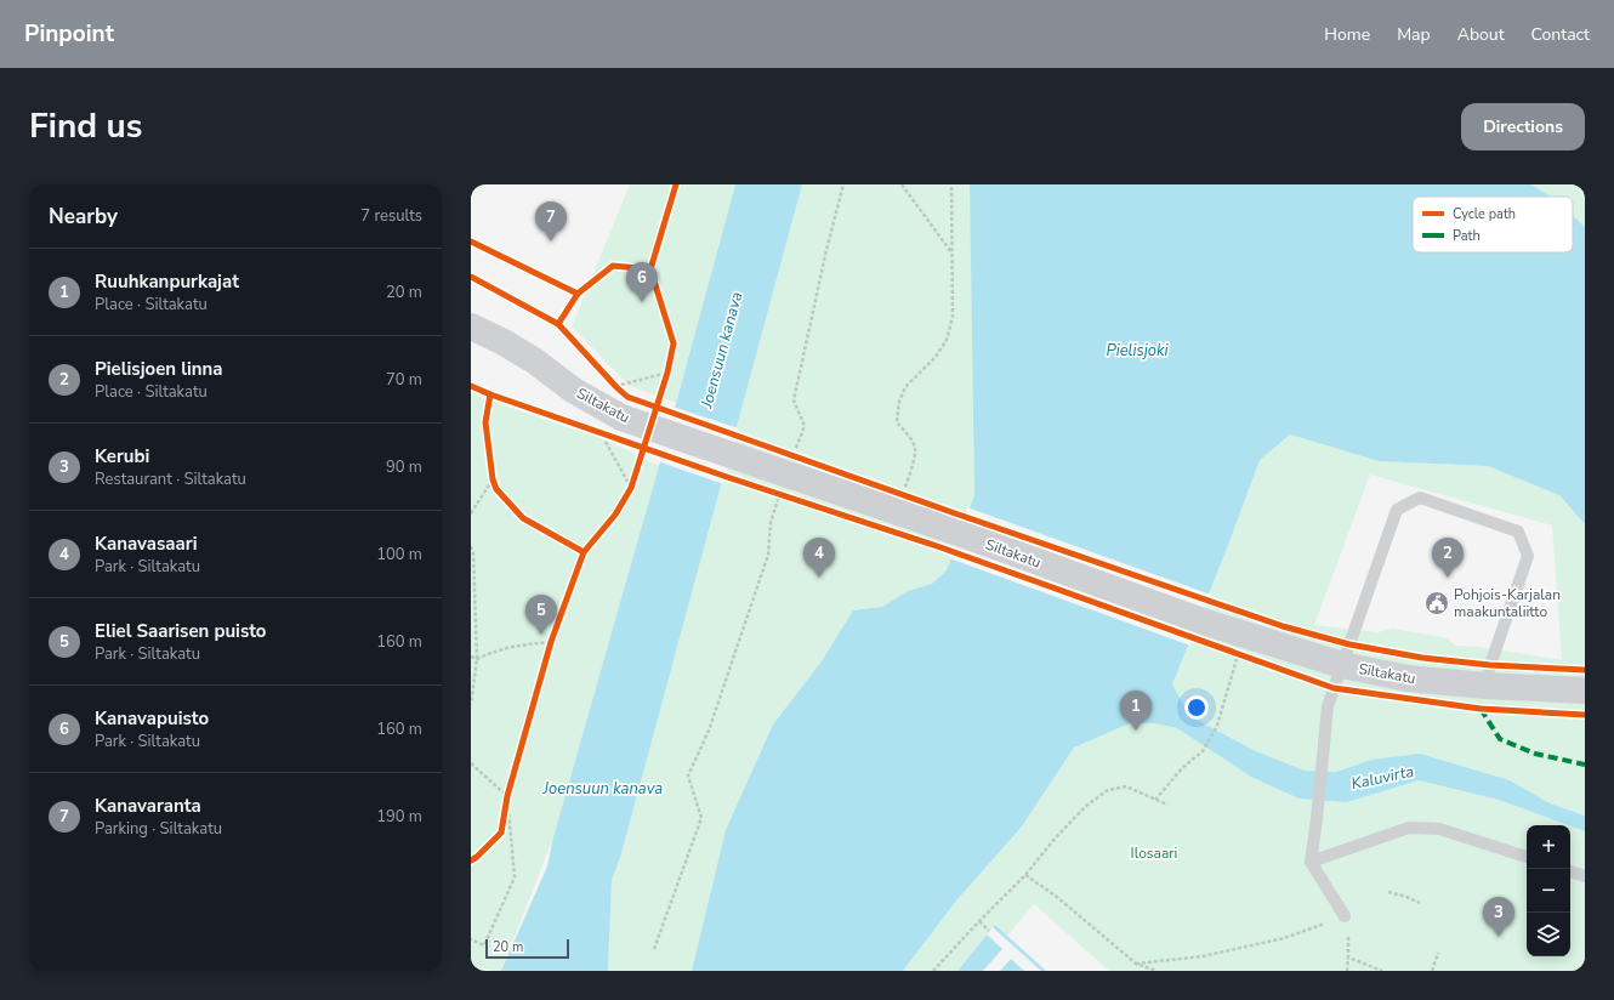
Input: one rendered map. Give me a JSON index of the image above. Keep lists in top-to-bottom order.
{
  "streets": {
    "street": ["Siltakatu"]
  },
  "water": ["Joensuun kanava", "Pielisjoki", "Kaluvirta"],
  "parks": ["Ilosaari"],
  "places": {
    "public building": ["Pohjois-Karjalan maakuntaliitto"]
  },
  "legend": ["Cycle path", "Path"],
  "scale_bar": "20 m",
  "page": {
    "header": "Pinpoint",
    "nav": [
      "Home",
      "Map",
      "About",
      "Contact"
    ],
    "title": "Find us",
    "buttons": "Directions",
    "heading": ["Nearby", "7 results"],
    "pins": [
      "7",
      "6",
      "2",
      "4",
      "5",
      "1",
      "3"
    ],
    "list": [
      {
        "mark": "1",
        "name": "Ruuhkanpurkajat",
        "note": "Place · Siltakatu",
        "value": "20 m"
      },
      {
        "mark": "2",
        "name": "Pielisjoen linna",
        "note": "Place · Siltakatu",
        "value": "70 m"
      },
      {
        "mark": "3",
        "name": "Kerubi",
        "note": "Restaurant · Siltakatu",
        "value": "90 m"
      },
      {
        "mark": "4",
        "name": "Kanavasaari",
        "note": "Park · Siltakatu",
        "value": "100 m"
      },
      {
        "mark": "5",
        "name": "Eliel Saarisen puisto",
        "note": "Park · Siltakatu",
        "value": "160 m"
      },
      {
        "mark": "6",
        "name": "Kanavapuisto",
        "note": "Park · Siltakatu",
        "value": "160 m"
      },
      {
        "mark": "7",
        "name": "Kanavaranta",
        "note": "Parking · Siltakatu",
        "value": "190 m"
      }
    ],
    "map_buttons": ["+", "−"],
    "scale": "20 m"
  }
}
